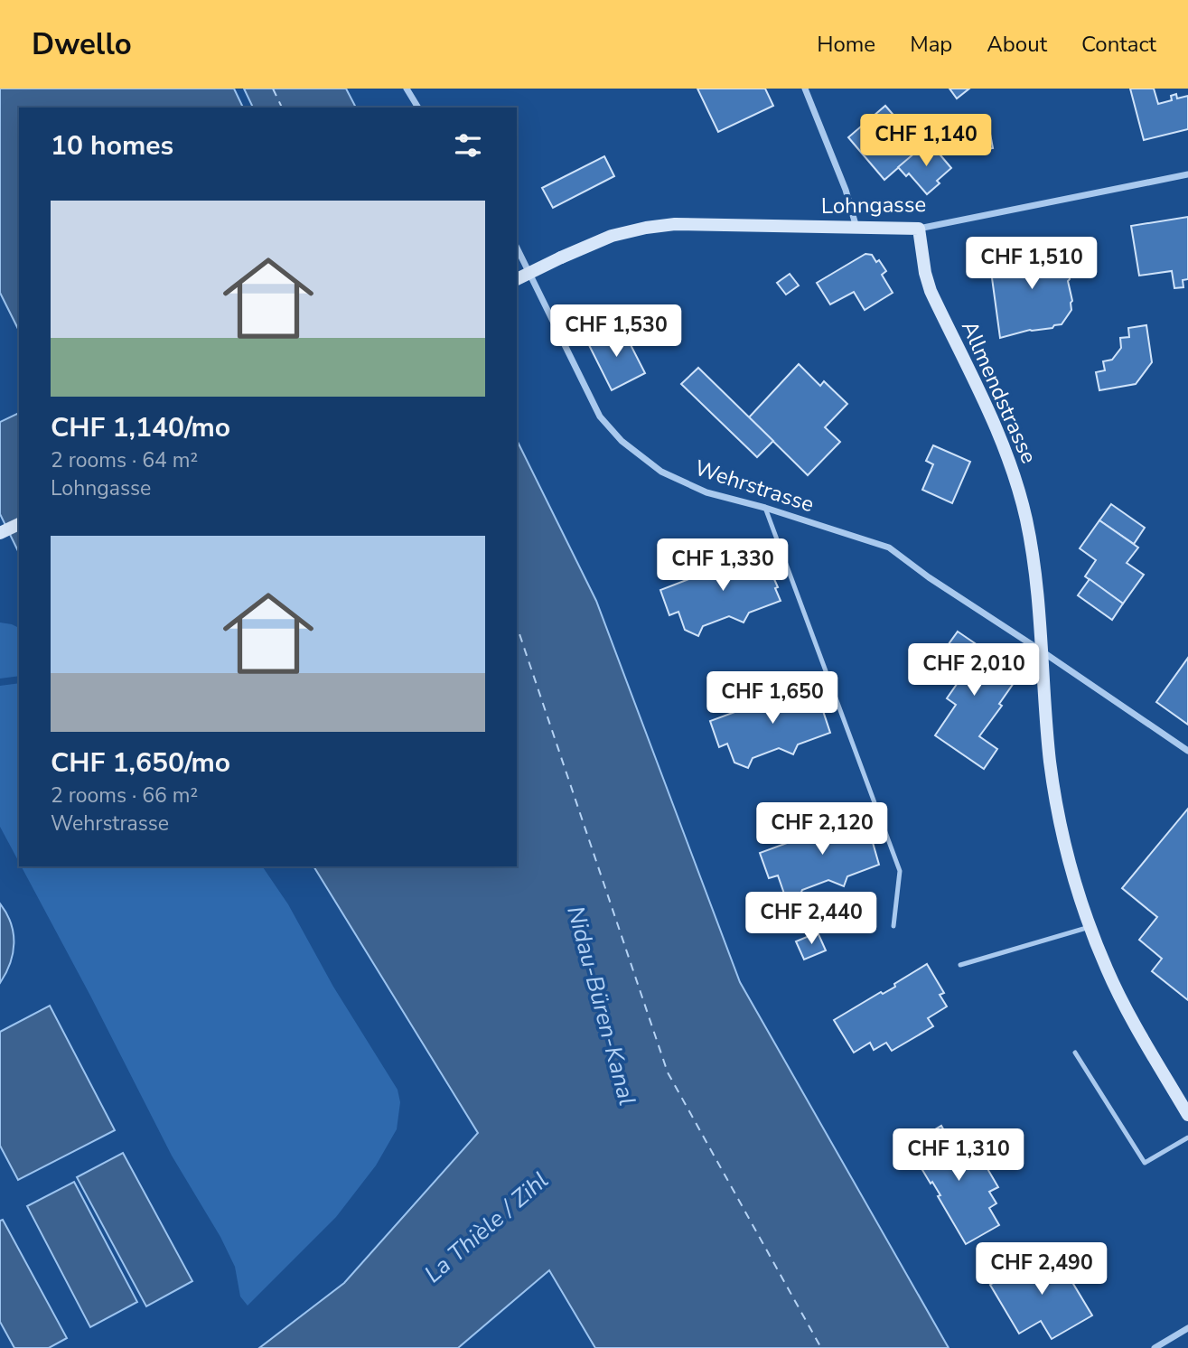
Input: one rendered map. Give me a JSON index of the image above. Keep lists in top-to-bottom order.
{
  "streets": {
    "main road": ["Lohngasse", "Allmendstrasse"],
    "street": ["Wehrstrasse"]
  },
  "crossings": [
    ["Lohngasse", "Allmendstrasse"],
    ["Allmendstrasse", "Wehrstrasse"]
  ],
  "water": ["Nidau-Büren-Kanal", "La Thièle / Zihl"],
  "page": {
    "header": "Dwello",
    "nav": [
      "Home",
      "Map",
      "About",
      "Contact"
    ],
    "heading": "10 homes",
    "price": [
      "CHF 1,140",
      "CHF 1,510",
      "CHF 1,530",
      "CHF 1,330",
      "CHF 2,010",
      "CHF 1,650",
      "CHF 2,120",
      "CHF 2,440",
      "CHF 1,310",
      "CHF 2,490"
    ],
    "list": [
      {
        "name": "CHF 1,140/mo",
        "note": "2 rooms · 64 m² · Lohngasse"
      },
      {
        "name": "CHF 1,650/mo",
        "note": "2 rooms · 66 m² · Wehrstrasse"
      }
    ]
  }
}
